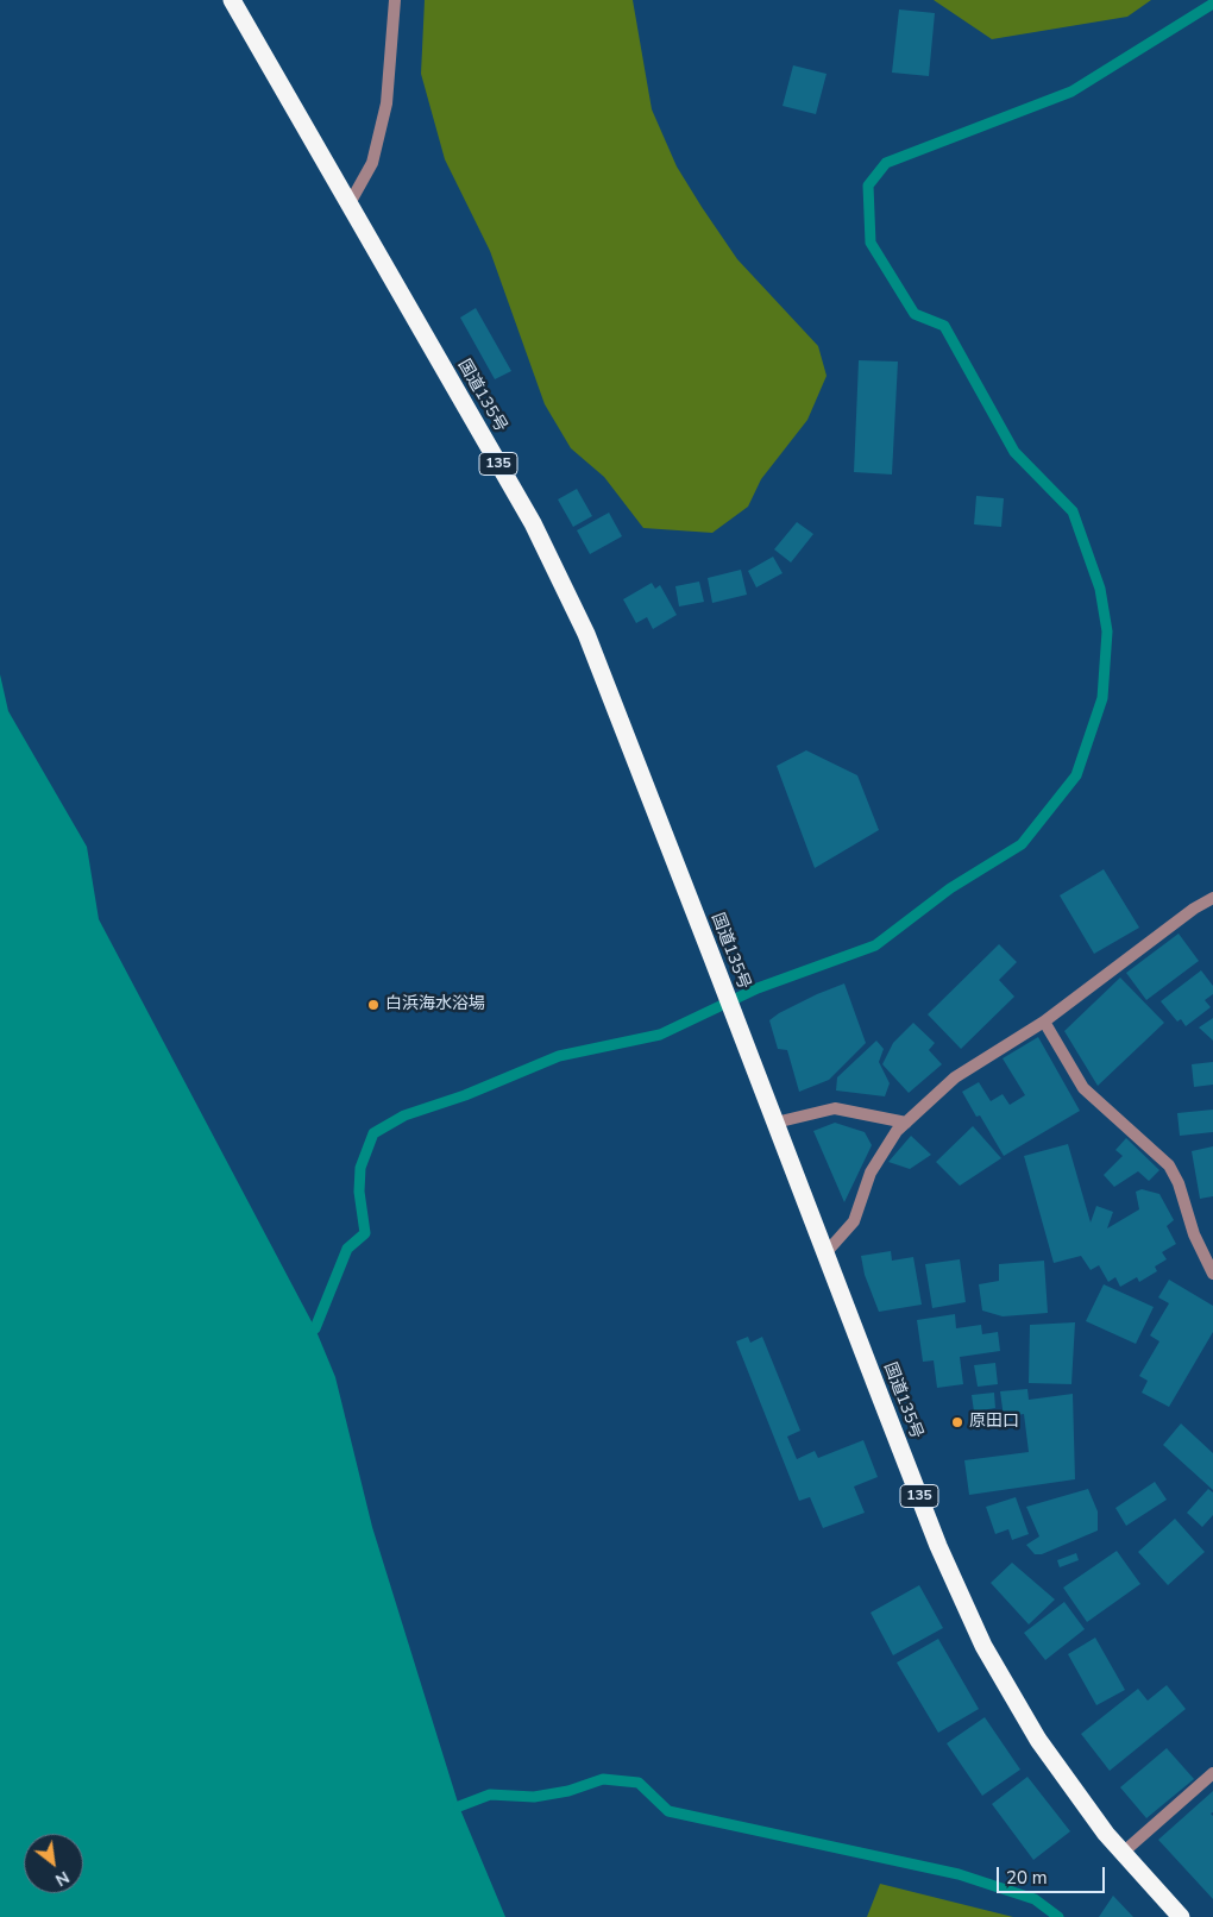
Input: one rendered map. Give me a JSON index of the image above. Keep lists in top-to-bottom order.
{
  "streets": {
    "highway": ["国道135号", "135"]
  },
  "places": ["白浜海水浴場", "原田口"],
  "scale_bar": "20 m",
  "north": "bottom right"
}
